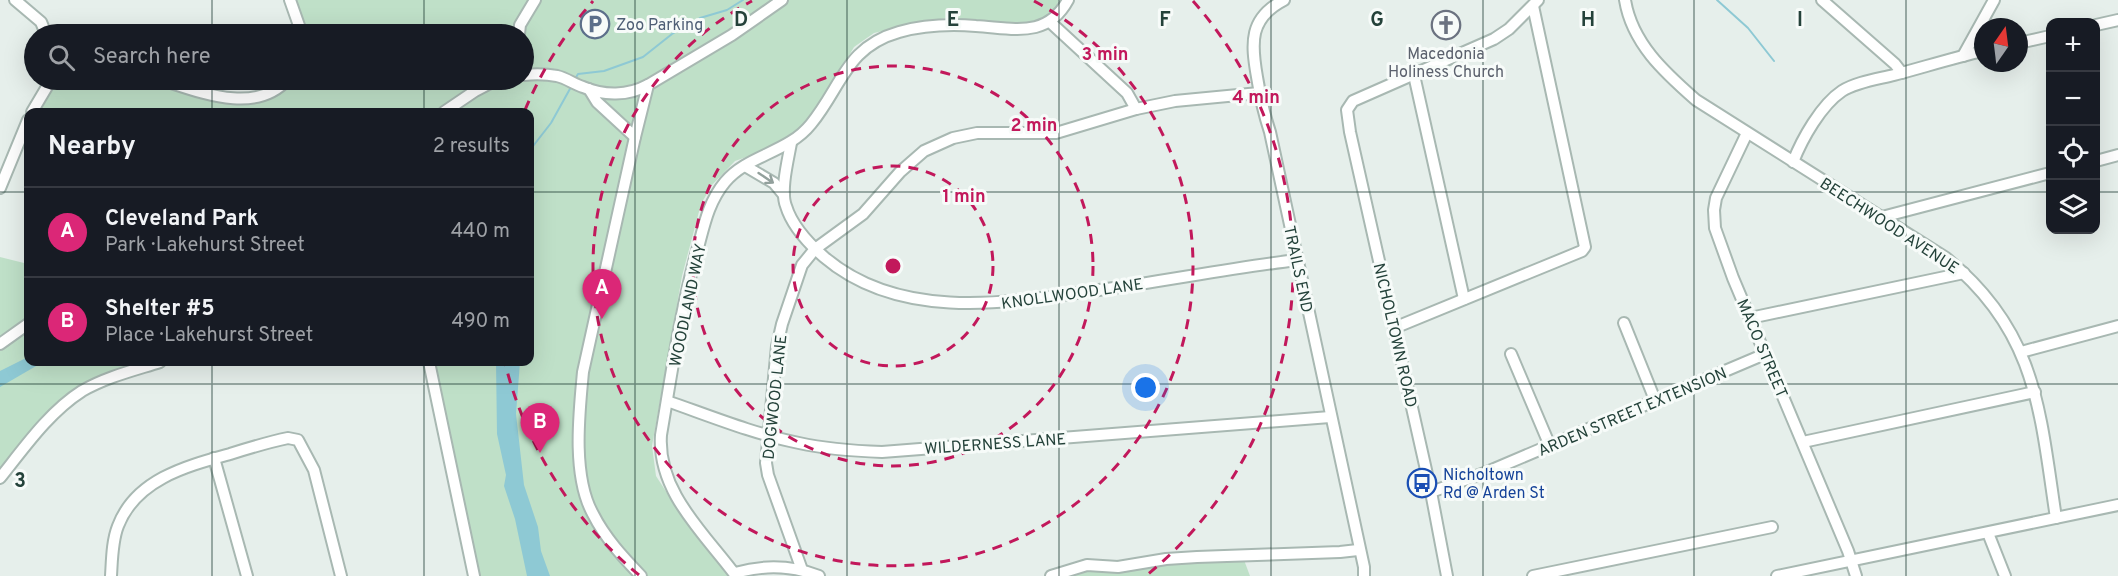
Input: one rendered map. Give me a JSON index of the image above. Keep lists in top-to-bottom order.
{
  "streets": {
    "street": [
      "BEECHWOOD AVENUE",
      "TRAILS END",
      "KNOLLWOOD LANE",
      "WOODLAND WAY",
      "NICHOLTOWN ROAD",
      "MACO STREET",
      "DOGWOOD LANE",
      "ARDEN STREET EXTENSION",
      "WILDERNESS LANE"
    ]
  },
  "crossings": [
    ["BEECHWOOD AVENUE", "MACO STREET"],
    ["TRAILS END", "KNOLLWOOD LANE"],
    ["TRAILS END", "DOGWOOD LANE"],
    ["TRAILS END", "WILDERNESS LANE"],
    ["KNOLLWOOD LANE", "WOODLAND WAY"],
    ["KNOLLWOOD LANE", "DOGWOOD LANE"],
    ["WOODLAND WAY", "WILDERNESS LANE"],
    ["NICHOLTOWN ROAD", "ARDEN STREET EXTENSION"],
    ["MACO STREET", "ARDEN STREET EXTENSION"],
    ["DOGWOOD LANE", "WILDERNESS LANE"]
  ],
  "places": {
    "parking": ["Zoo Parking"],
    "church": ["Macedonia Holiness Church"],
    "bus stop": ["Nicholtown Rd @ Arden St"]
  },
  "north": "top",
  "page": {
    "map_buttons": ["+", "−"],
    "search": "Search here",
    "heading": ["Nearby", "2 results"],
    "list": [
      {
        "mark": "A",
        "name": "Cleveland Park",
        "note": "Park · Lakehurst Street",
        "value": "440 m"
      },
      {
        "mark": "B",
        "name": "Shelter #5",
        "note": "Place · Lakehurst Street",
        "value": "490 m"
      }
    ],
    "pins": ["A", "B"]
  },
  "grid": {
    "columns": [
      "D",
      "E",
      "F",
      "G",
      "H",
      "I"
    ],
    "rows": ["3"]
  },
  "rings": [
    "3 min",
    "4 min",
    "2 min",
    "1 min"
  ]
}
